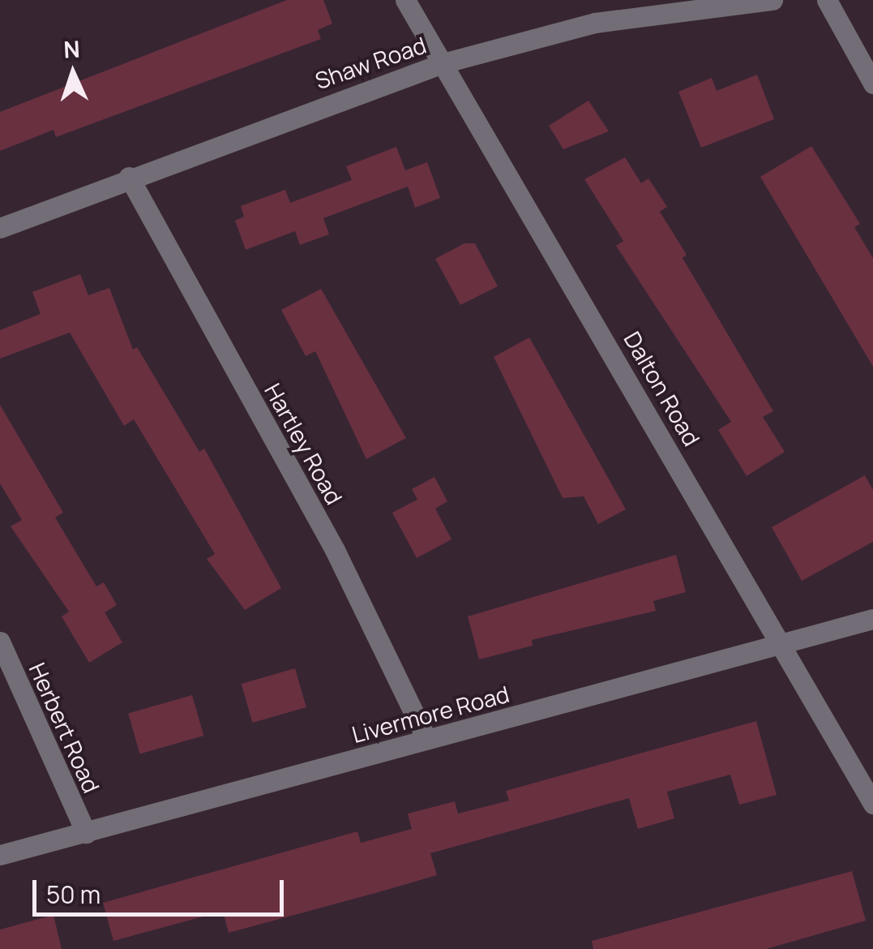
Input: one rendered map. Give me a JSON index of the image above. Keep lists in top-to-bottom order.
{
  "streets": {
    "street": [
      "Shaw Road",
      "Dalton Road",
      "Hartley Road",
      "Livermore Road",
      "Herbert Road"
    ]
  },
  "crossings": [
    ["Shaw Road", "Dalton Road"],
    ["Shaw Road", "Hartley Road"],
    ["Dalton Road", "Livermore Road"],
    ["Hartley Road", "Livermore Road"],
    ["Livermore Road", "Herbert Road"]
  ],
  "scale_bar": "50 m",
  "north": "top"
}
